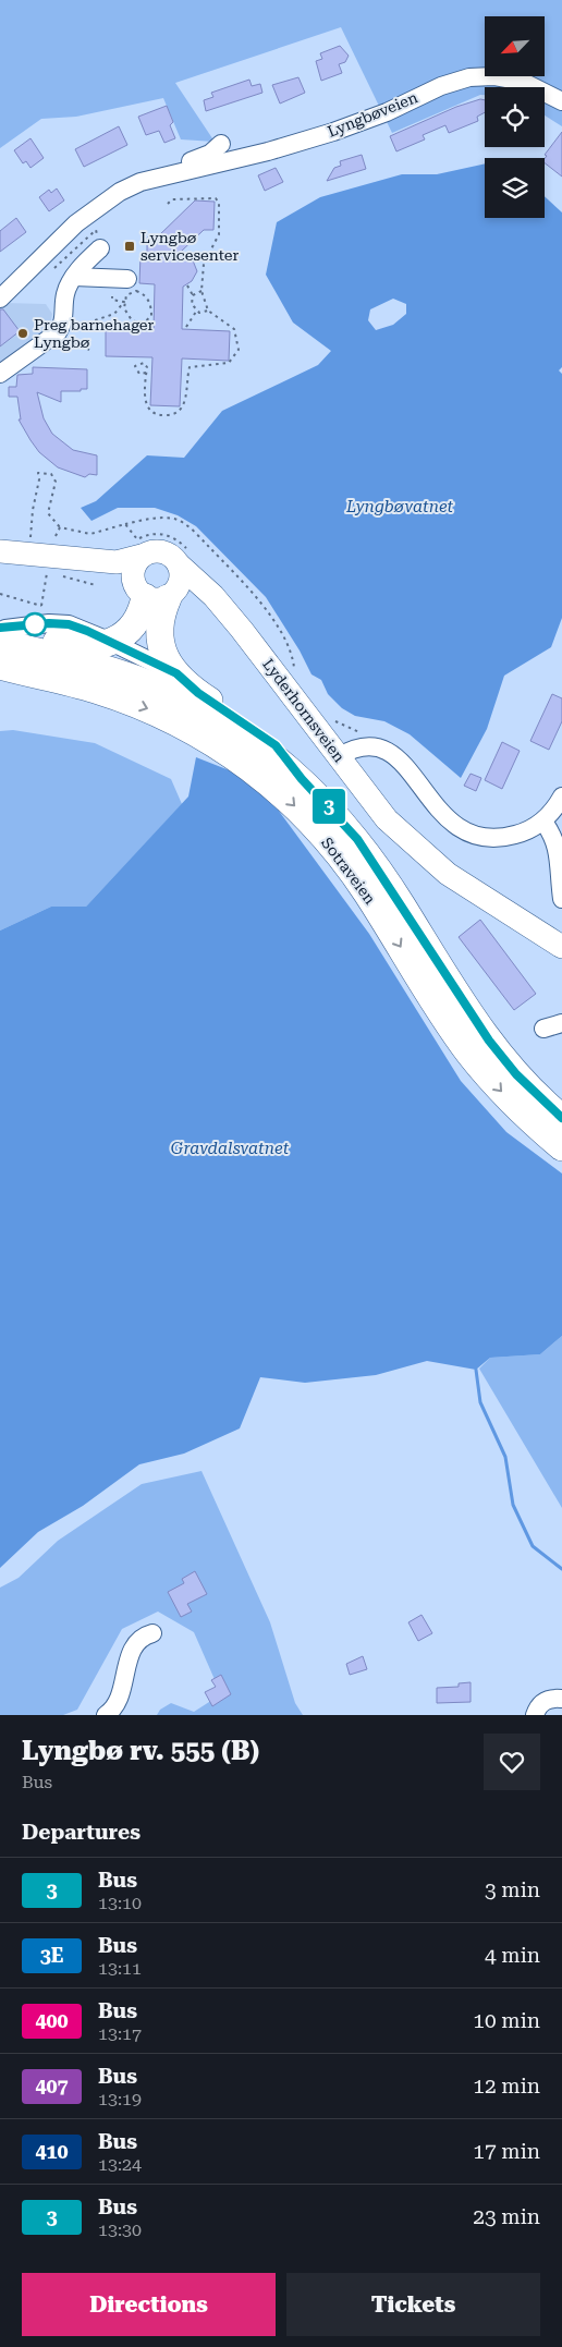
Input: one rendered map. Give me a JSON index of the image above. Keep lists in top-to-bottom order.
{
  "streets": {
    "highway": ["Sotraveien"],
    "main road": ["Lyderhornsveien"],
    "street": ["Lyngbøveien"]
  },
  "water": ["Lyngbøvatnet", "Gravdalsvatnet"],
  "places": {
    "transit": ["Lyngbø servicesenter"],
    "other": ["Preg barnehager Lyngbø"]
  },
  "lines": ["bus line 3"],
  "north": "bottom left",
  "page": {
    "on_map": "3",
    "heading": [
      ["Lyngbø rv. 555 (B)", "Bus"],
      "Departures"
    ],
    "list": [
      {
        "mark": "3",
        "name": "Bus",
        "note": "13:10",
        "value": "3 min"
      },
      {
        "mark": "3E",
        "name": "Bus",
        "note": "13:11",
        "value": "4 min"
      },
      {
        "mark": "400",
        "name": "Bus",
        "note": "13:17",
        "value": "10 min"
      },
      {
        "mark": "407",
        "name": "Bus",
        "note": "13:19",
        "value": "12 min"
      },
      {
        "mark": "410",
        "name": "Bus",
        "note": "13:24",
        "value": "17 min"
      },
      {
        "mark": "3",
        "name": "Bus",
        "note": "13:30",
        "value": "23 min"
      }
    ],
    "buttons": ["Directions", "Tickets"]
  }
}
